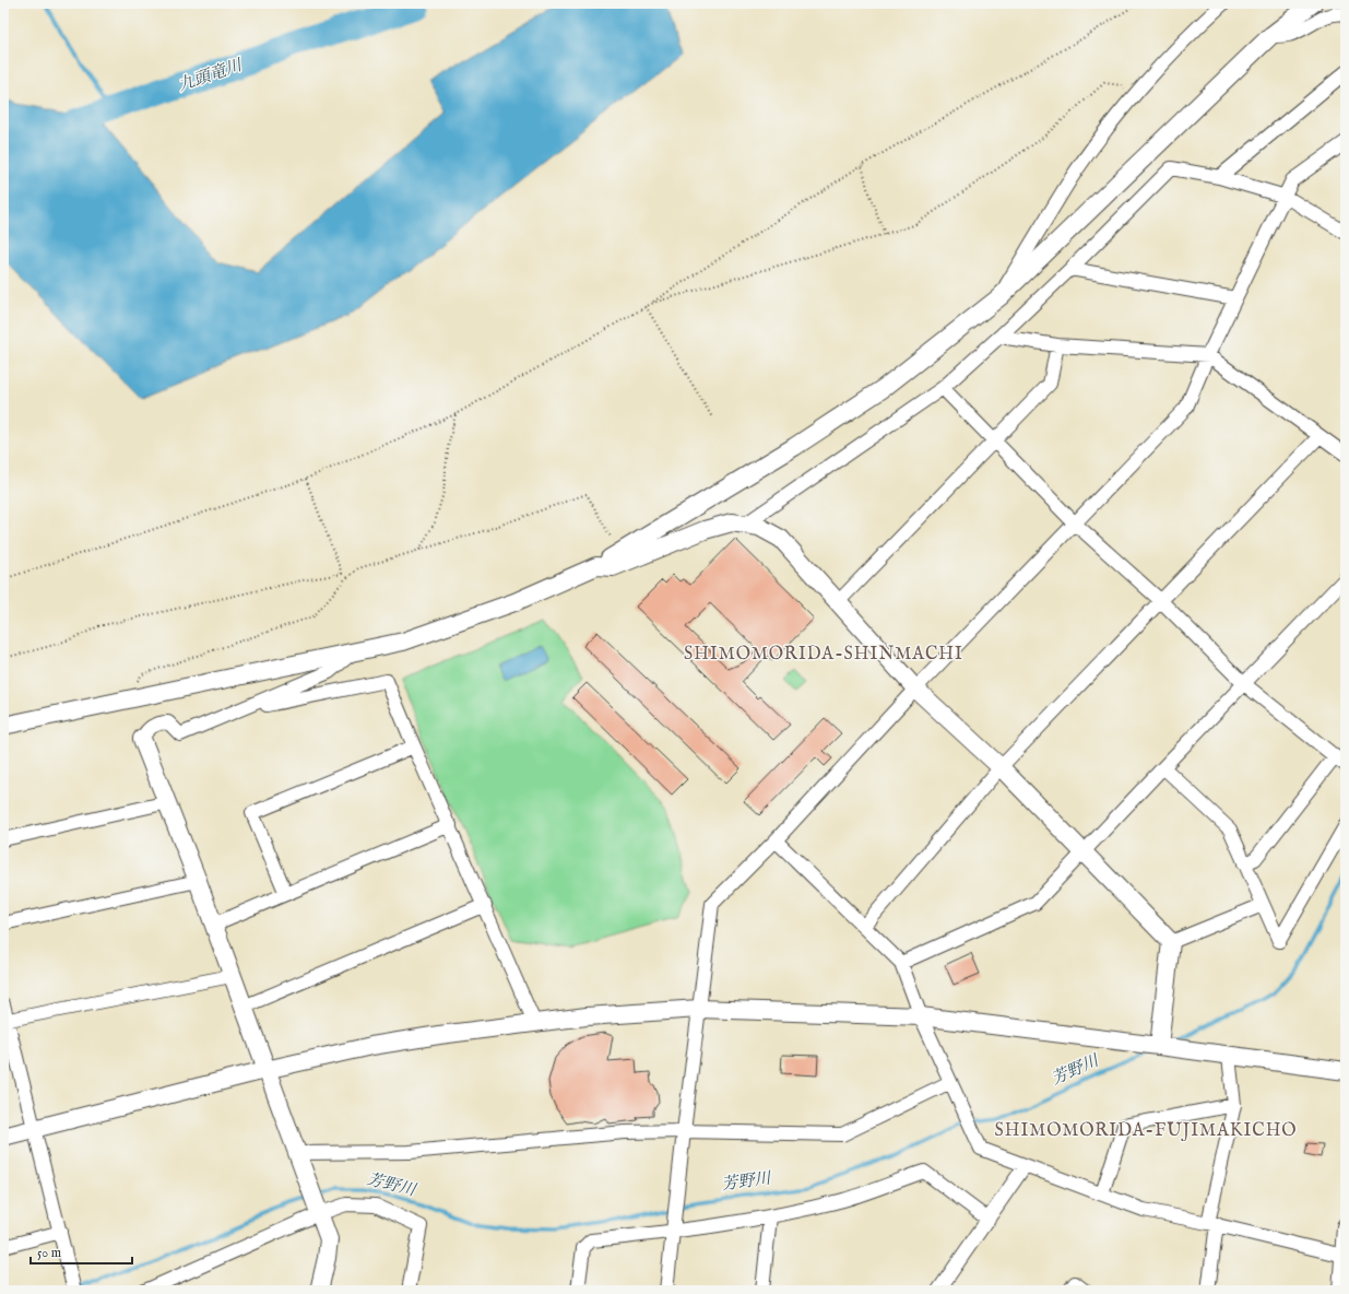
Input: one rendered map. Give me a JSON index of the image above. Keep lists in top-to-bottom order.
{
  "districts": ["SHIMOMORIDA-SHINMACHI", "SHIMOMORIDA-FUJIMAKICHO"],
  "water": ["九頭竜川", "芳野川"],
  "scale_bar": "50 m"
}
